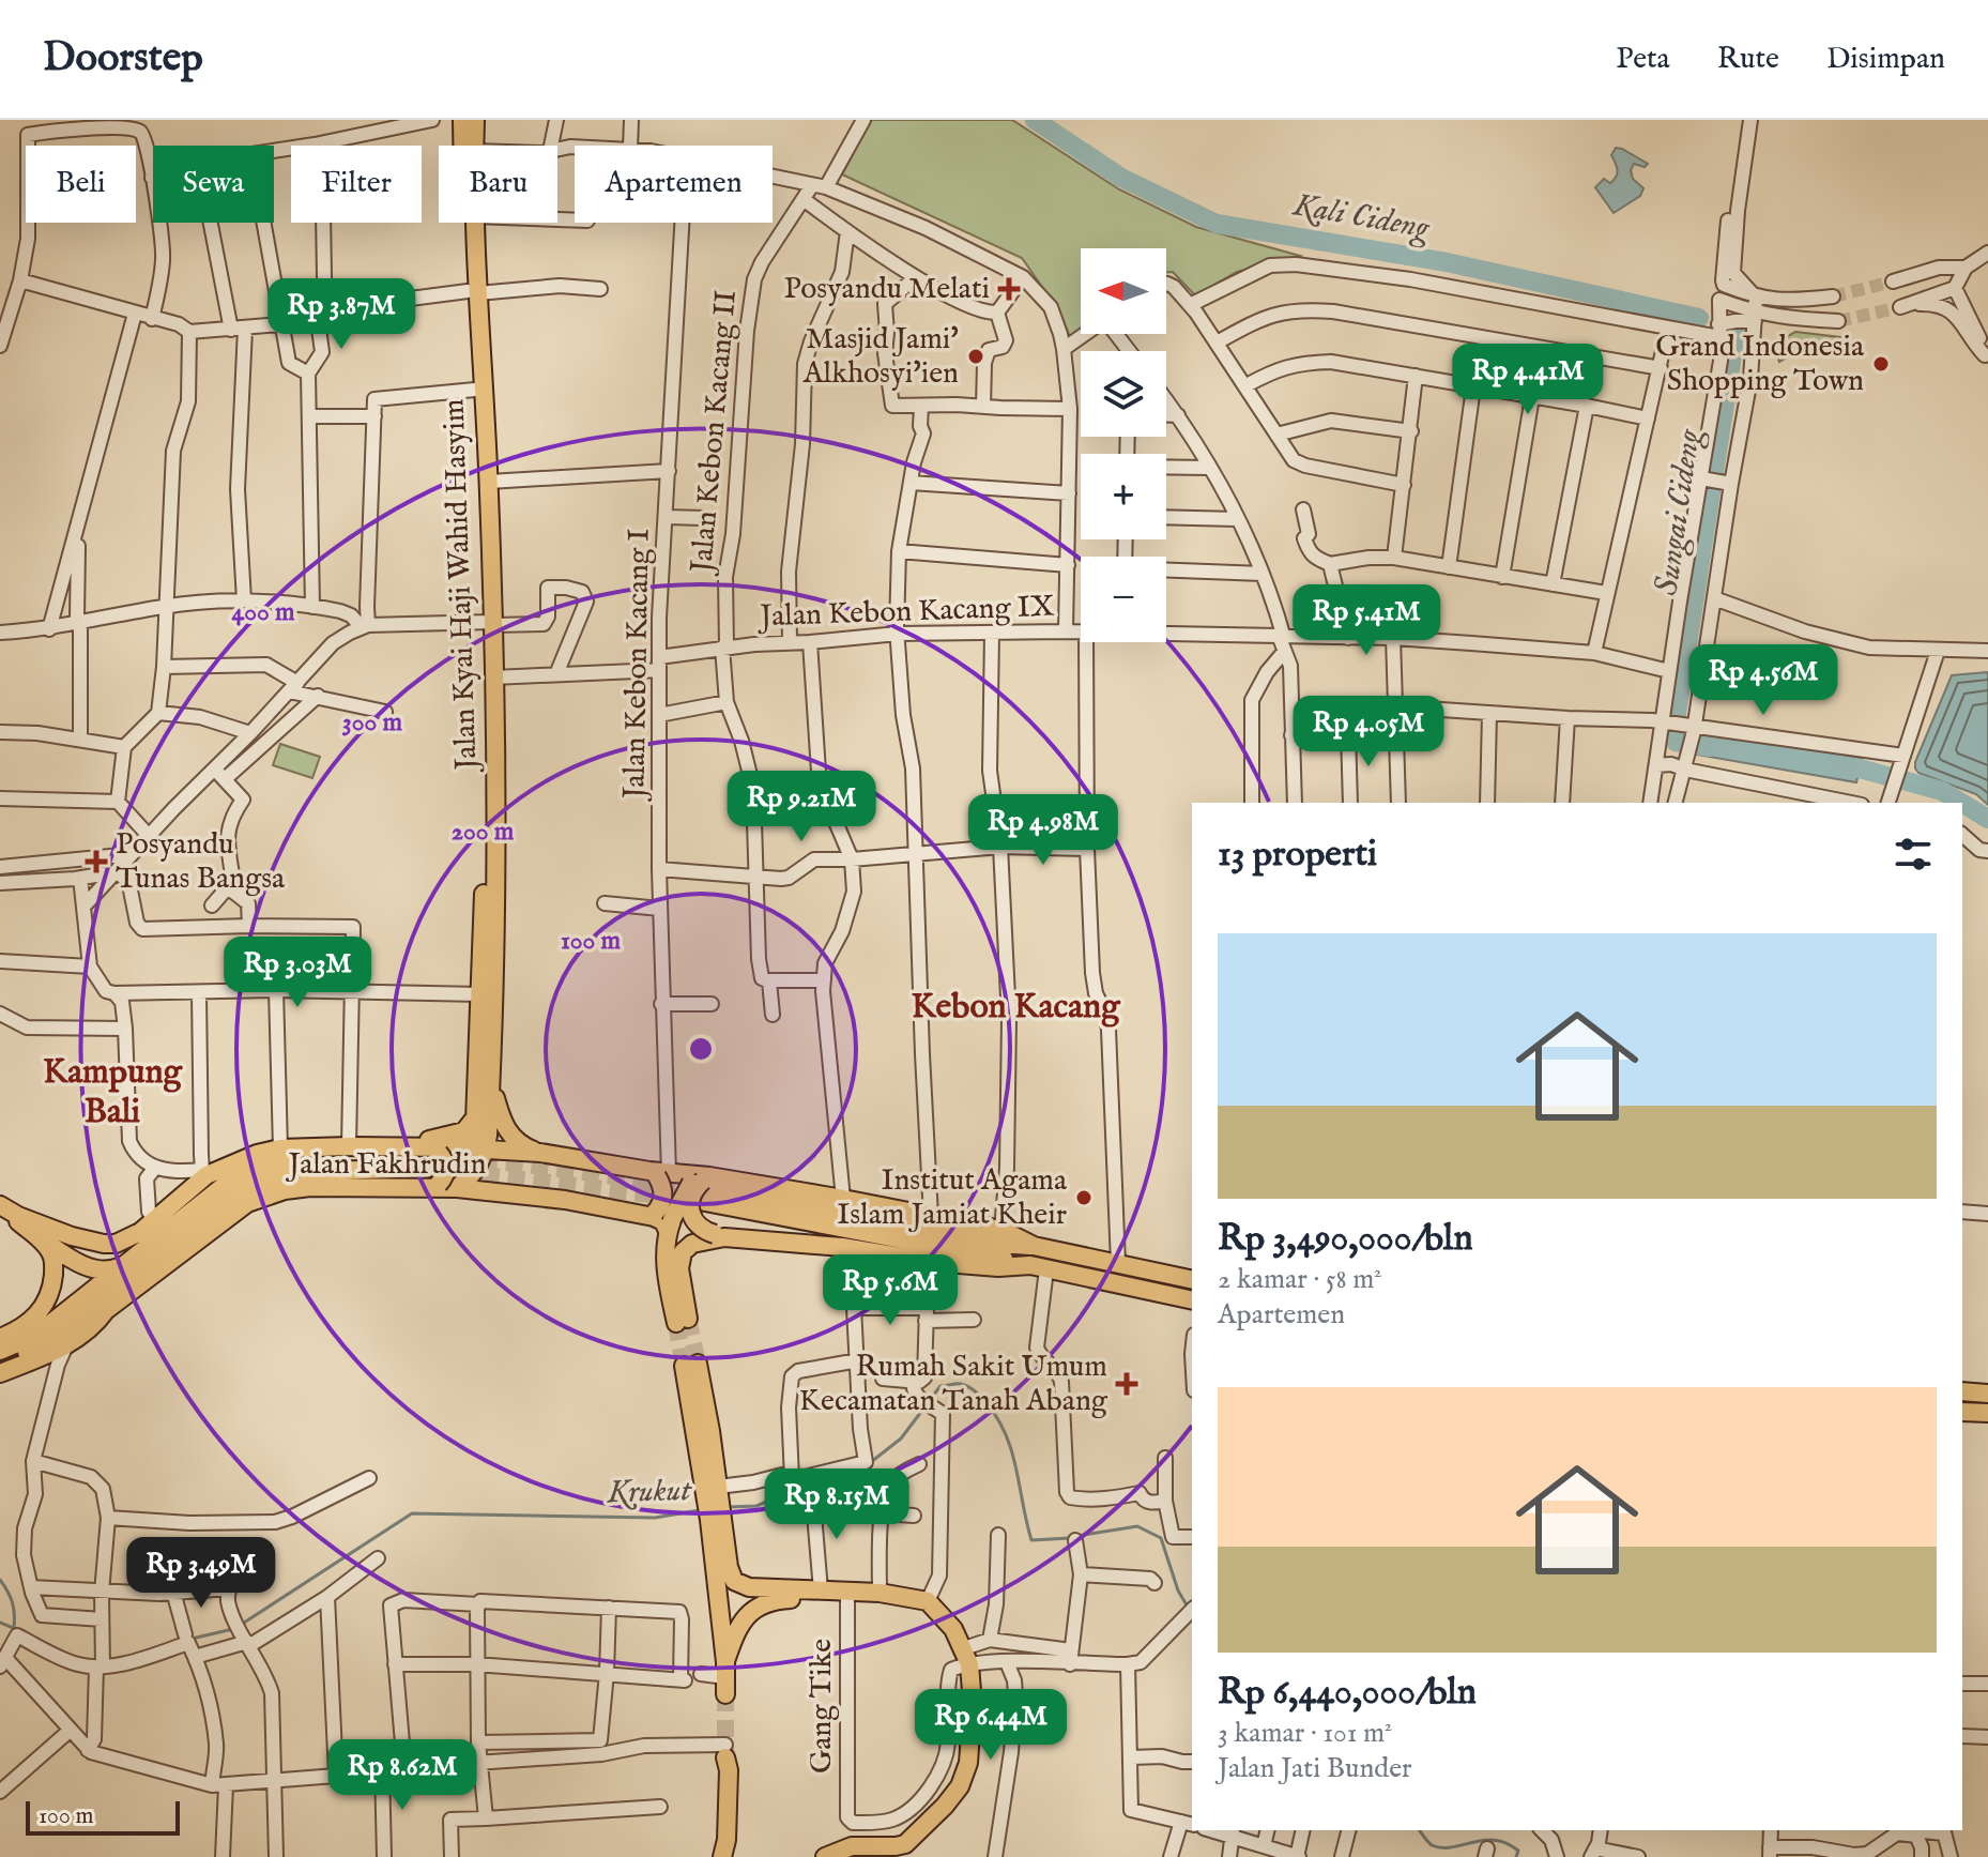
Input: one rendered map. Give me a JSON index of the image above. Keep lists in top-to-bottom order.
{
  "streets": {
    "main road": ["Jalan Kyai Haji Wahid Hasyim", "Jalan Fakhrudin"],
    "street": [
      "Jalan Kebon Kacang II",
      "Jalan Kebon Kacang IX",
      "Jalan Kebon Kacang I",
      "Gang Tike"
    ]
  },
  "crossings": [
    ["Jalan Kebon Kacang II", "Jalan Kebon Kacang IX"],
    ["Jalan Kyai Haji Wahid Hasyim", "Jalan Kebon Kacang IX"],
    ["Jalan Kyai Haji Wahid Hasyim", "Jalan Fakhrudin"],
    ["Jalan Kebon Kacang IX", "Jalan Kebon Kacang I"],
    ["Jalan Kebon Kacang I", "Jalan Fakhrudin"]
  ],
  "districts": ["Kebon Kacang", "Kampung Bali"],
  "water": ["Kali Cideng", "Sungai Cideng", "Krukut"],
  "places": {
    "health": ["Posyandu Melati", "Posyandu Tunas Bangsa", "Rumah Sakit Umum Kecamatan Tanah Abang"],
    "other": ["Masjid Jami' Alkhosyi'ien", "Grand Indonesia Shopping Town", "Institut Agama Islam Jamiat Kheir"]
  },
  "scale_bar": "100 m",
  "north": "left",
  "page": {
    "header": "Doorstep",
    "nav": ["Peta", "Rute", "Disimpan"],
    "chip": [
      "Beli",
      "Sewa",
      "Filter",
      "Baru",
      "Apartemen"
    ],
    "map_buttons": ["+", "−"],
    "price": [
      "Rp 3.87M",
      "Rp 4.41M",
      "Rp 5.41M",
      "Rp 4.56M",
      "Rp 4.05M",
      "Rp 9.21M",
      "Rp 4.98M",
      "Rp 3.03M",
      "Rp 5.6M",
      "Rp 8.15M",
      "Rp 3.49M",
      "Rp 6.44M",
      "Rp 8.62M"
    ],
    "heading": "13 properti",
    "list": [
      {
        "name": "Rp 3,490,000/bln",
        "note": "2 kamar · 58 m² · Apartemen"
      },
      {
        "name": "Rp 6,440,000/bln",
        "note": "3 kamar · 101 m² · Jalan Jati Bunder"
      }
    ],
    "scale": "100 m"
  },
  "rings": [
    "400 m",
    "300 m",
    "200 m",
    "100 m"
  ]
}
